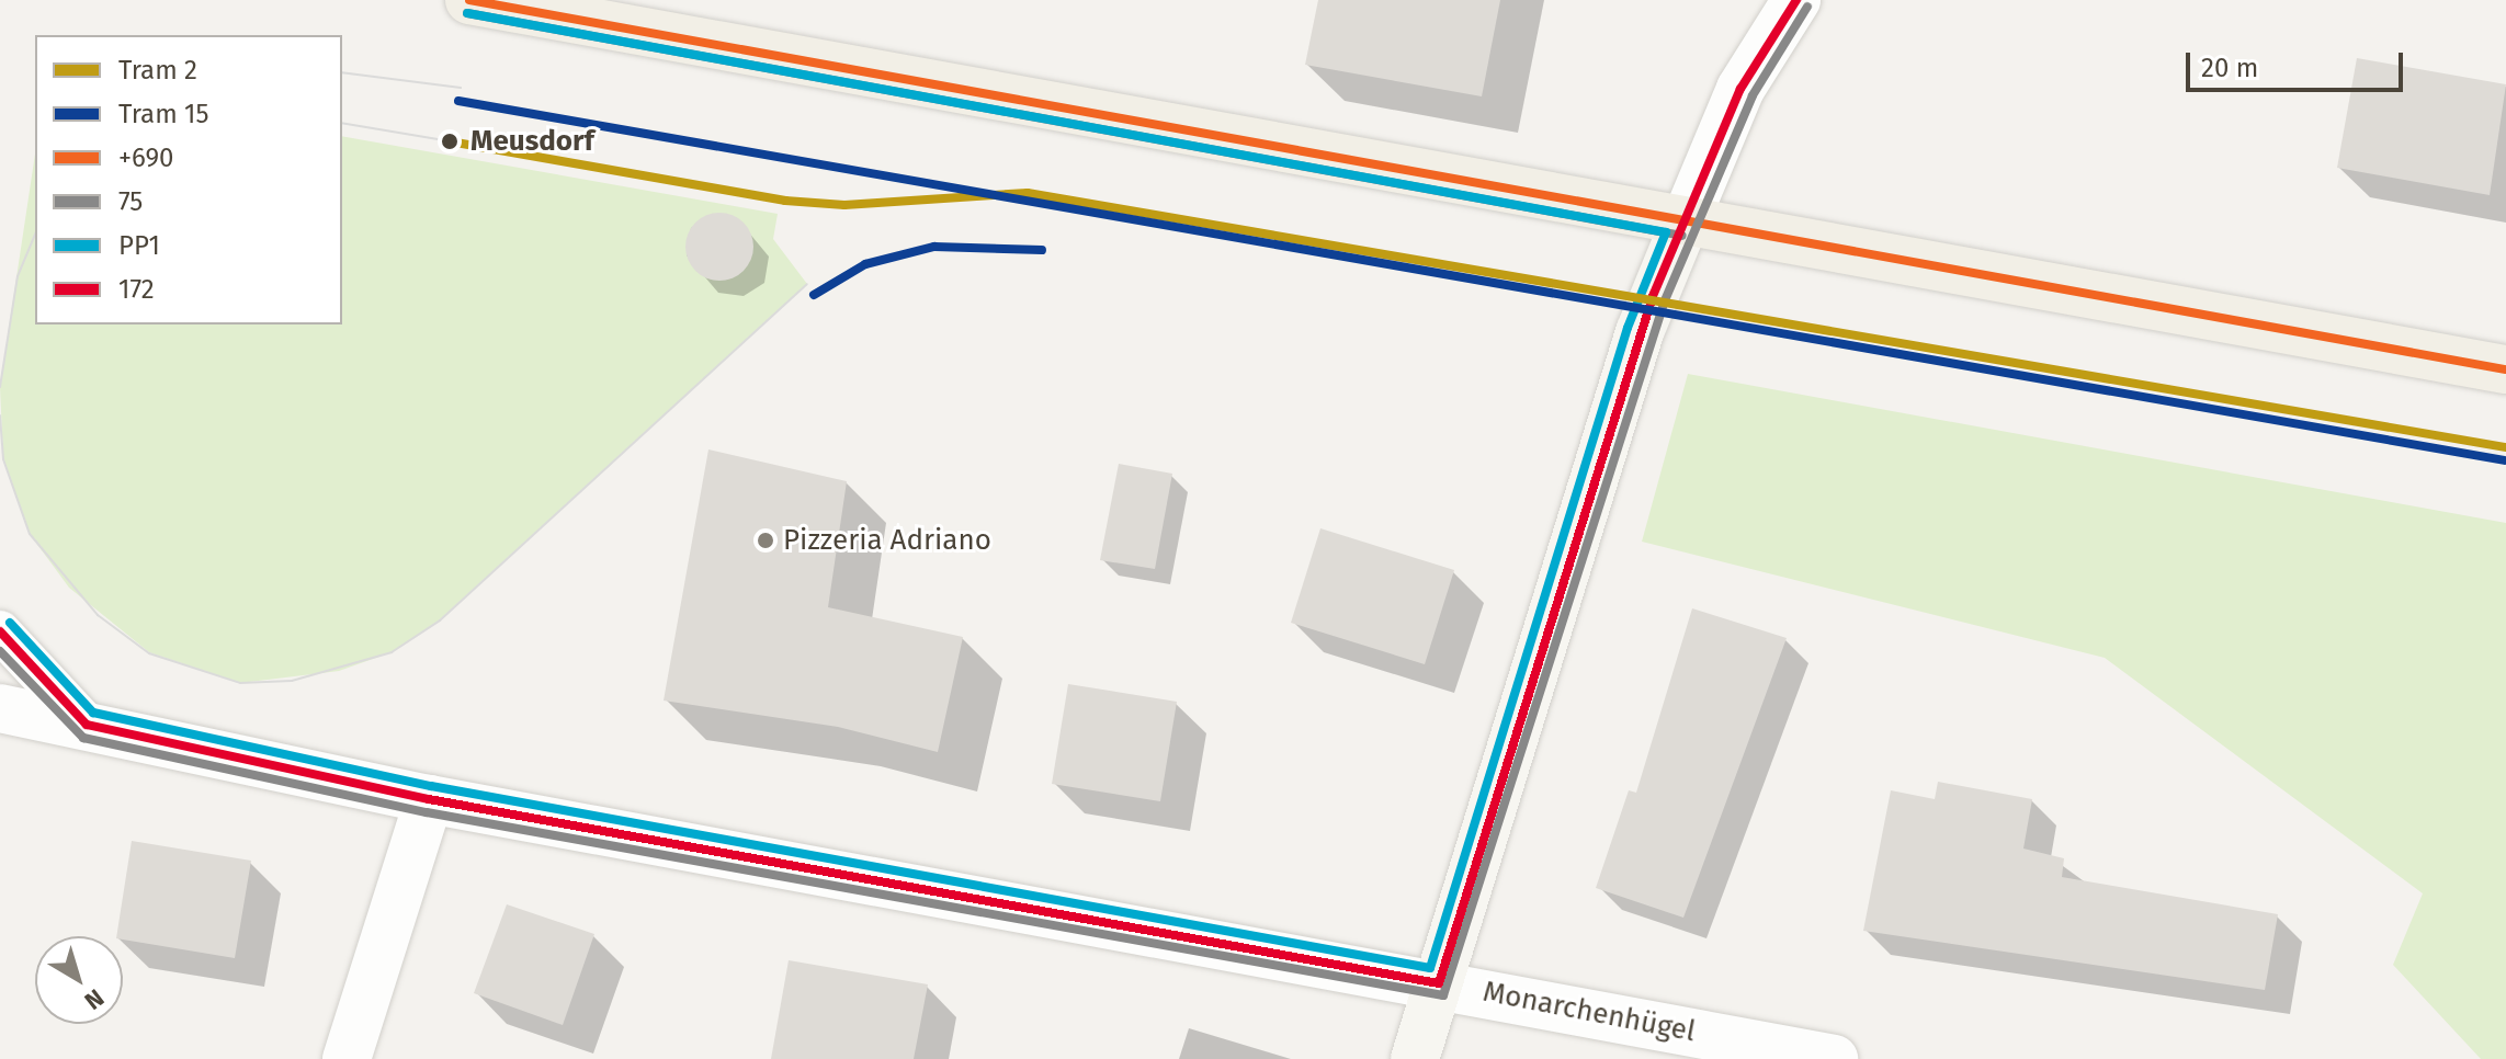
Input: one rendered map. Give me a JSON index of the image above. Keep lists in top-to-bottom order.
{
  "streets": {
    "street": ["Monarchenhügel"]
  },
  "places": ["Meusdorf", "Pizzeria Adriano"],
  "lines": [
    "transit line +690",
    "transit line 172",
    "transit line 75",
    "transit line PP1",
    "tram line 15",
    "tram line 2"
  ],
  "legend": [
    "Tram 2",
    "Tram 15",
    "+690",
    "75",
    "PP1",
    "172"
  ],
  "scale_bar": "20 m",
  "north": "bottom right"
}
